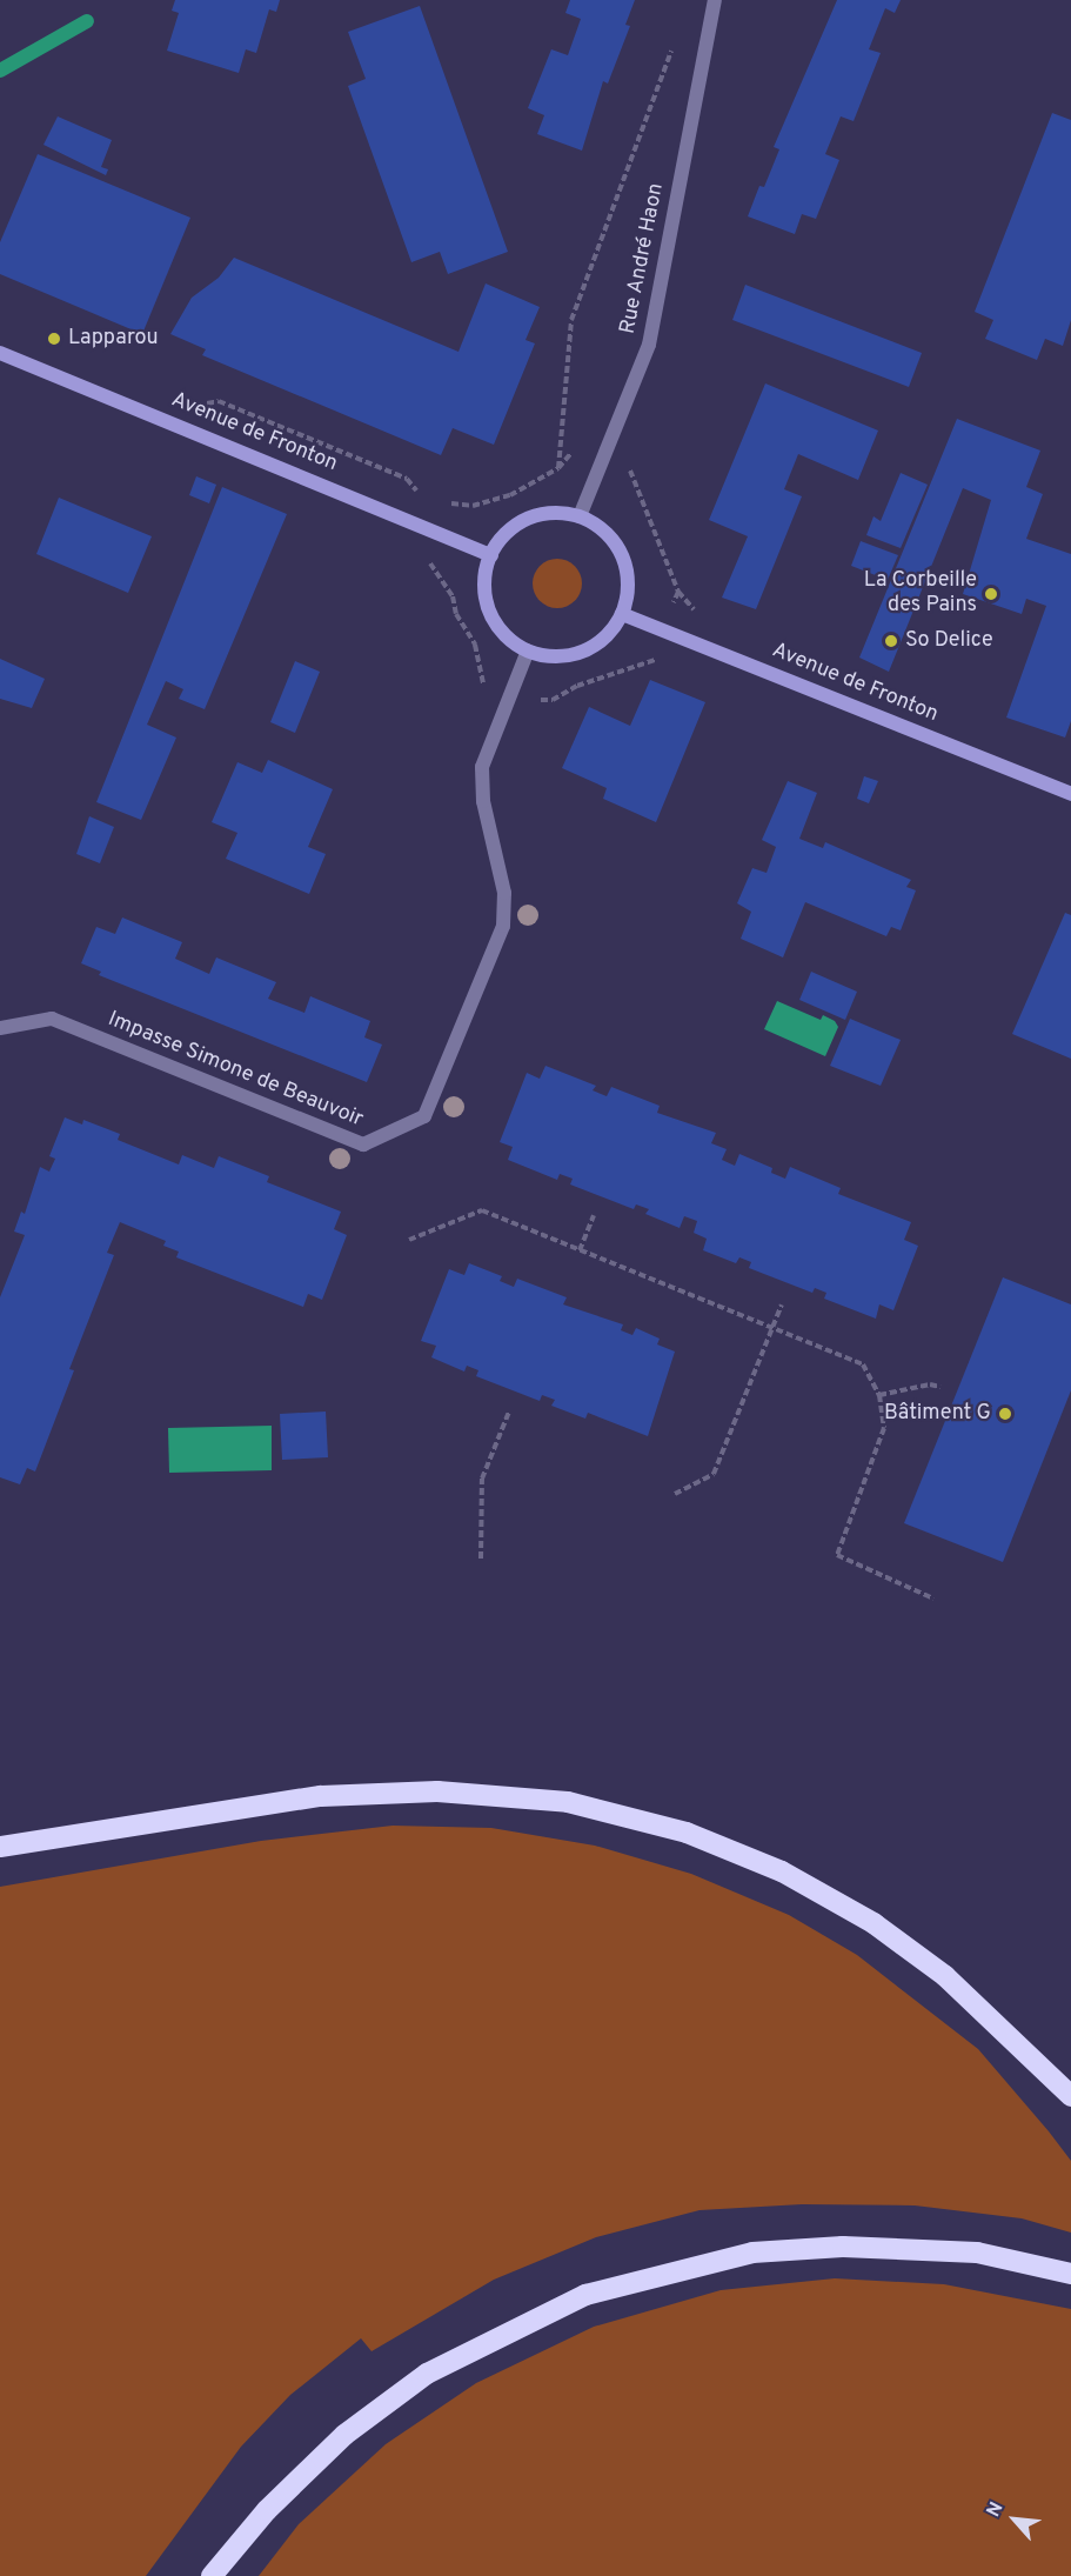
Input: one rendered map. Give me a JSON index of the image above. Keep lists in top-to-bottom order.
{
  "streets": {
    "main road": ["Avenue de Fronton"],
    "street": ["Rue André Haon", "Impasse Simone de Beauvoir"]
  },
  "crossings": [
    ["Rue André Haon", "Avenue de Fronton"],
    ["Rue André Haon", "Impasse Simone de Beauvoir"],
    ["Avenue de Fronton", "Impasse Simone de Beauvoir"]
  ],
  "places": [
    "Lapparou",
    "La Corbeille des Pains",
    "So Delice",
    "Bâtiment G"
  ],
  "north": "top left"
}
